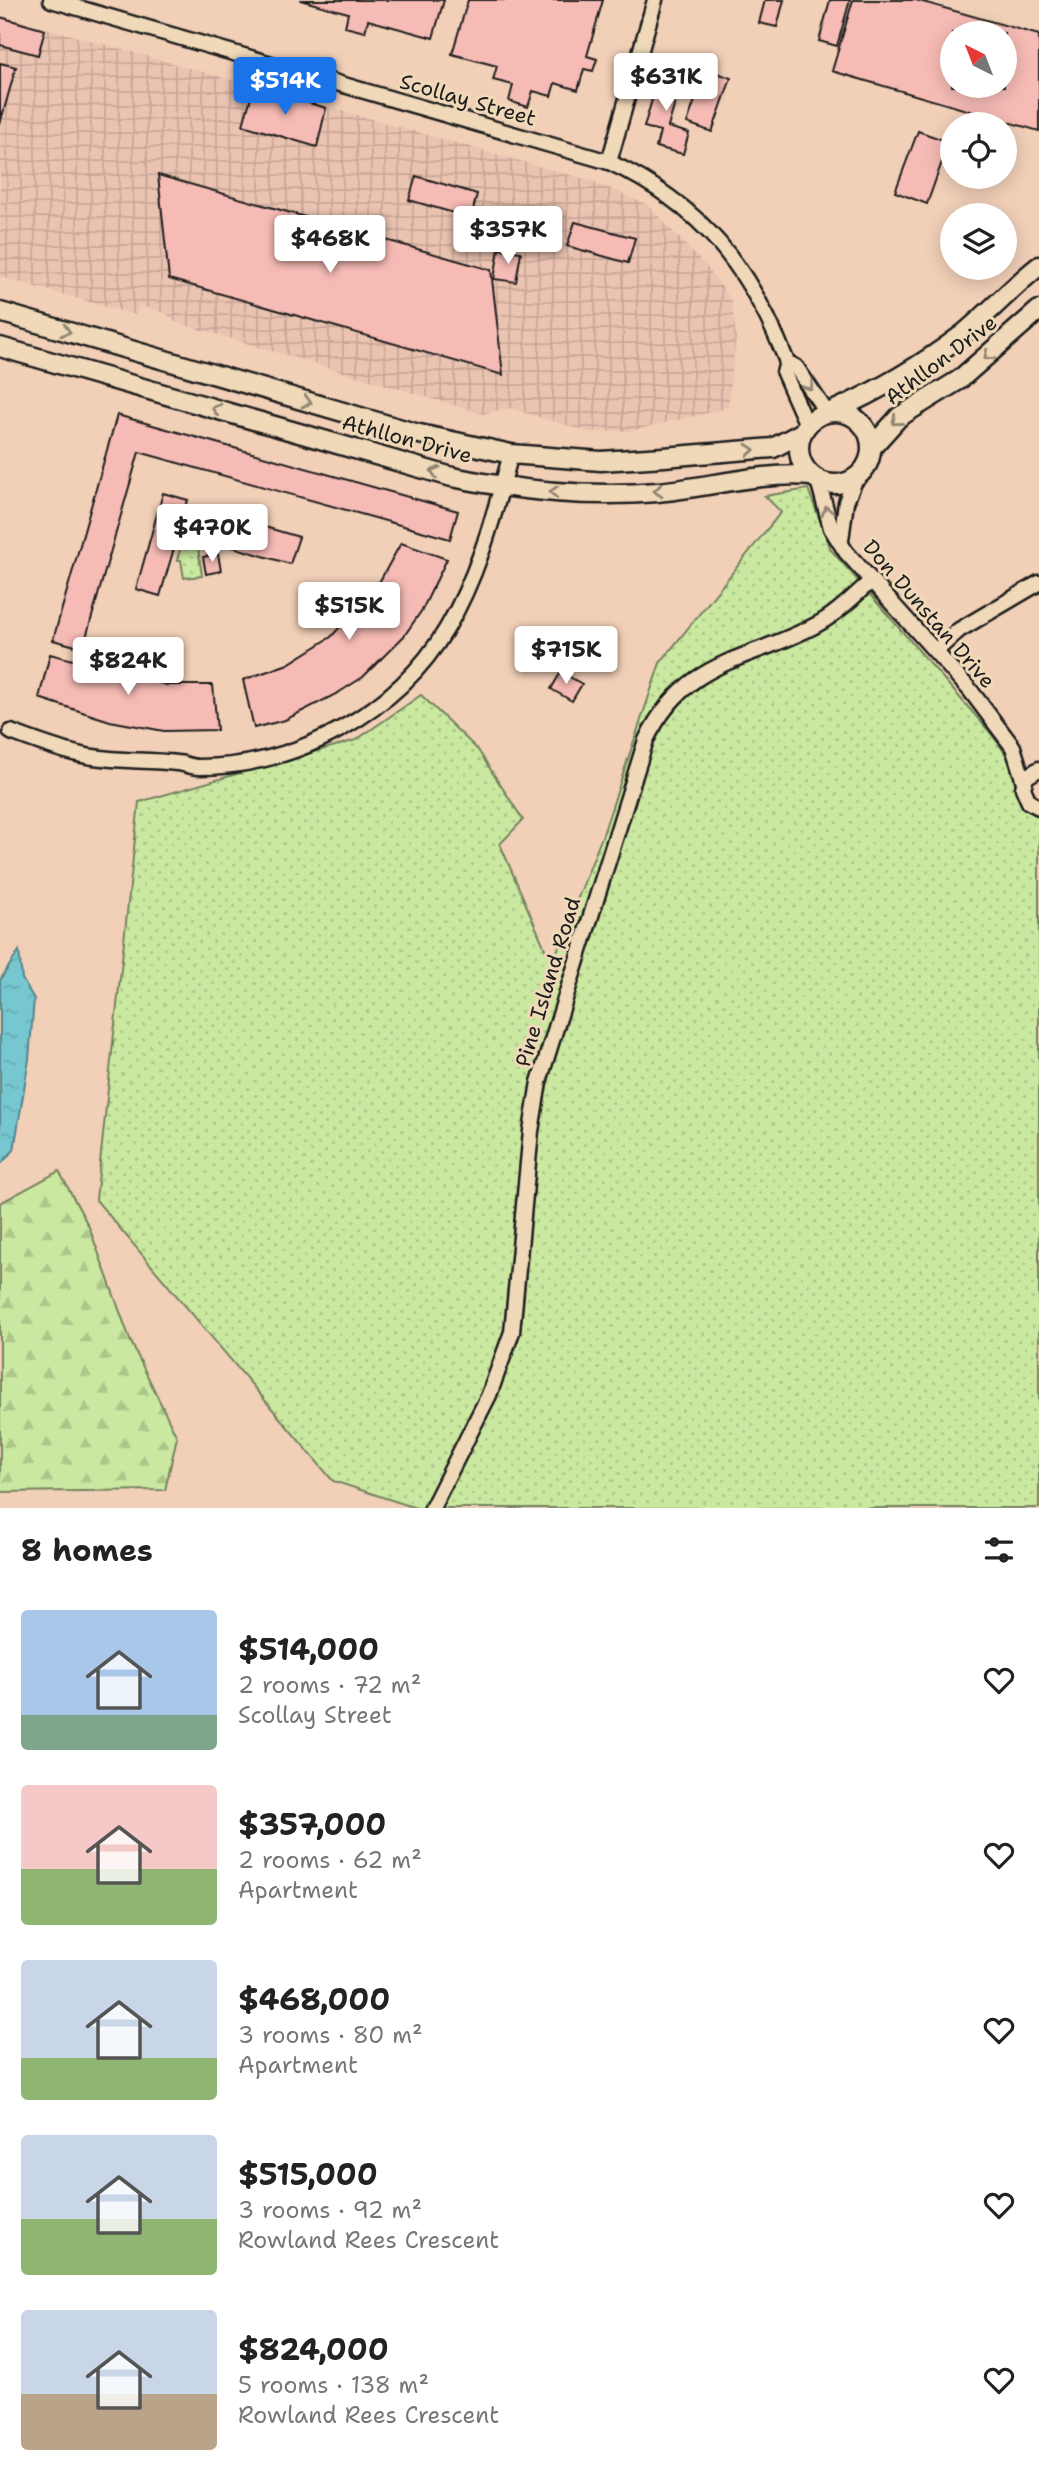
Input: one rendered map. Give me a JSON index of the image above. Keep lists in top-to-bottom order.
{
  "streets": {
    "main road": ["Athllon Drive"],
    "street": ["Scollay Street", "Don Dunstan Drive", "Pine Island Road"]
  },
  "crossings": [
    ["Scollay Street", "Athllon Drive"],
    ["Scollay Street", "Don Dunstan Drive"],
    ["Athllon Drive", "Don Dunstan Drive"],
    ["Don Dunstan Drive", "Pine Island Road"]
  ],
  "north": "top left",
  "page": {
    "price": [
      "$631K",
      "$514K",
      "$357K",
      "$468K",
      "$470K",
      "$515K",
      "$715K",
      "$824K"
    ],
    "heading": "8 homes",
    "list": [
      {
        "name": "$514,000",
        "note": "2 rooms · 72 m² · Scollay Street"
      },
      {
        "name": "$357,000",
        "note": "2 rooms · 62 m² · Apartment"
      },
      {
        "name": "$468,000",
        "note": "3 rooms · 80 m² · Apartment"
      },
      {
        "name": "$515,000",
        "note": "3 rooms · 92 m² · Rowland Rees Crescent"
      },
      {
        "name": "$824,000",
        "note": "5 rooms · 138 m² · Rowland Rees Crescent"
      }
    ]
  }
}
